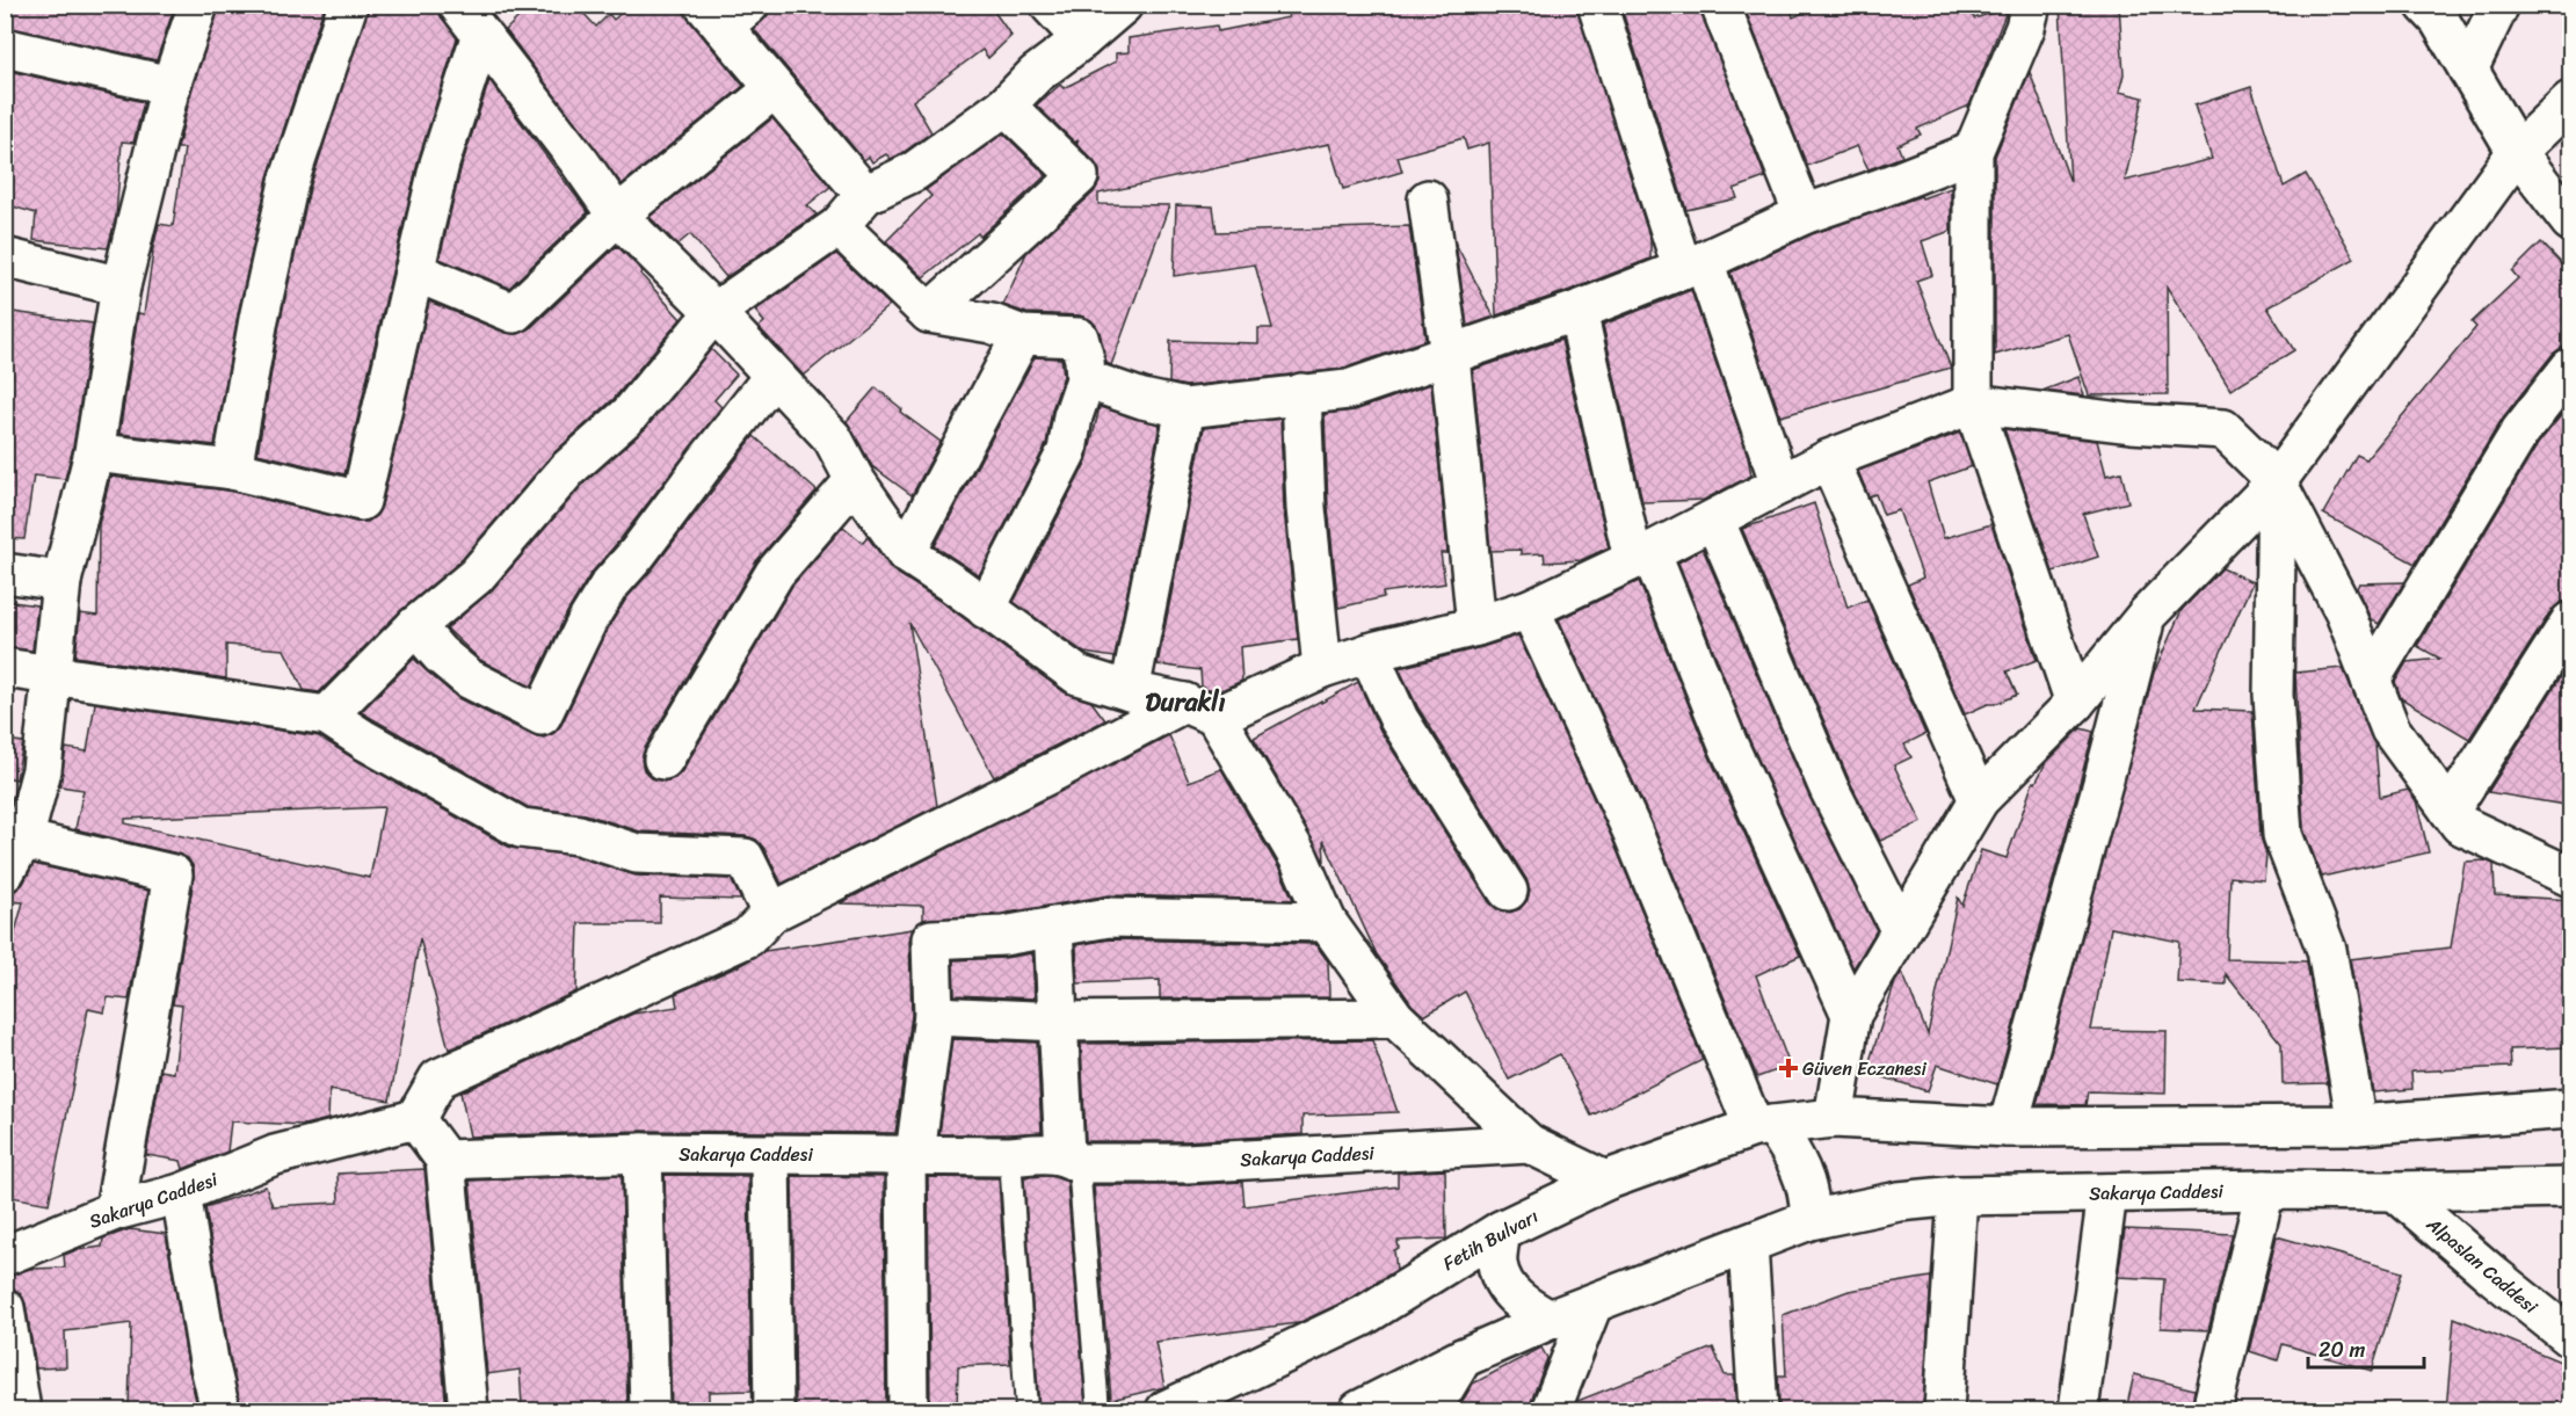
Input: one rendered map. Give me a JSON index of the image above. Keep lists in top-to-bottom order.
{
  "streets": {
    "street": ["Sakarya Caddesi", "Fetih Bulvarı", "Alpaslan Caddesi"]
  },
  "crossings": [
    ["Sakarya Caddesi", "Alpaslan Caddesi"]
  ],
  "districts": ["Duraklı"],
  "places": {
    "health": ["Güven Eczanesi"]
  },
  "scale_bar": "20 m"
}
